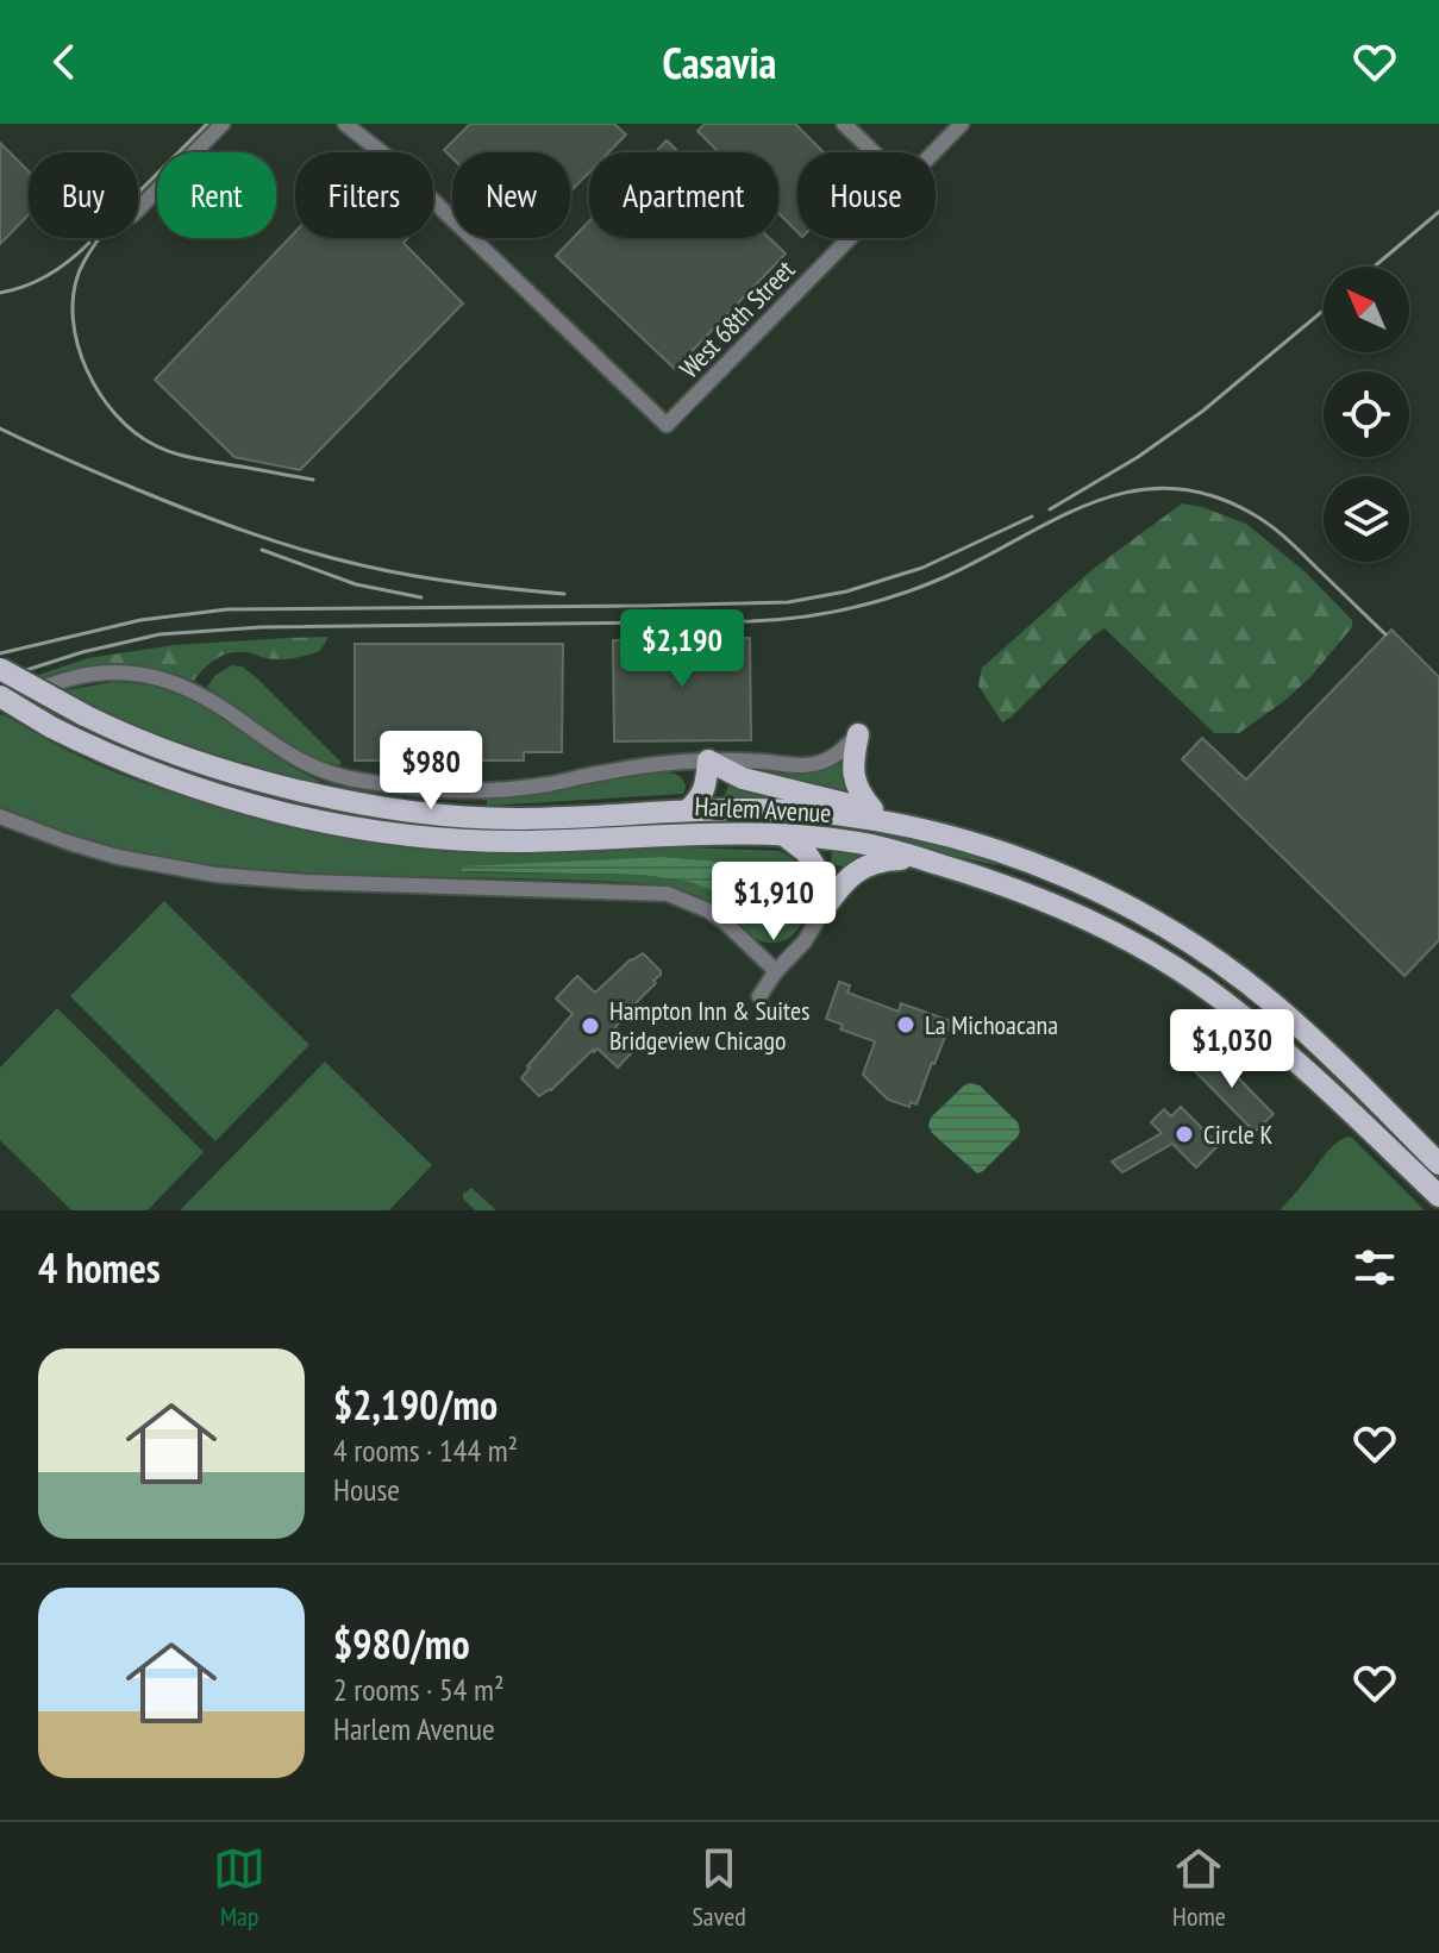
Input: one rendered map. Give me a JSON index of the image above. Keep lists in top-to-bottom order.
{
  "streets": {
    "main road": ["Harlem Avenue"],
    "street": ["West 68th Street"]
  },
  "places": ["La Michoacana", "Hampton Inn & Suites Bridgeview Chicago", "Circle K"],
  "north": "top left",
  "page": {
    "header": "Casavia",
    "chip": [
      "Buy",
      "Rent",
      "Filters",
      "New",
      "Apartment",
      "House"
    ],
    "price": [
      "$2,190",
      "$980",
      "$1,910",
      "$1,030"
    ],
    "heading": "4 homes",
    "list": [
      {
        "name": "$2,190/mo",
        "note": "4 rooms · 144 m² · House"
      },
      {
        "name": "$980/mo",
        "note": "2 rooms · 54 m² · Harlem Avenue"
      }
    ],
    "tabs": ["Map", "Saved", "Home"]
  }
}
